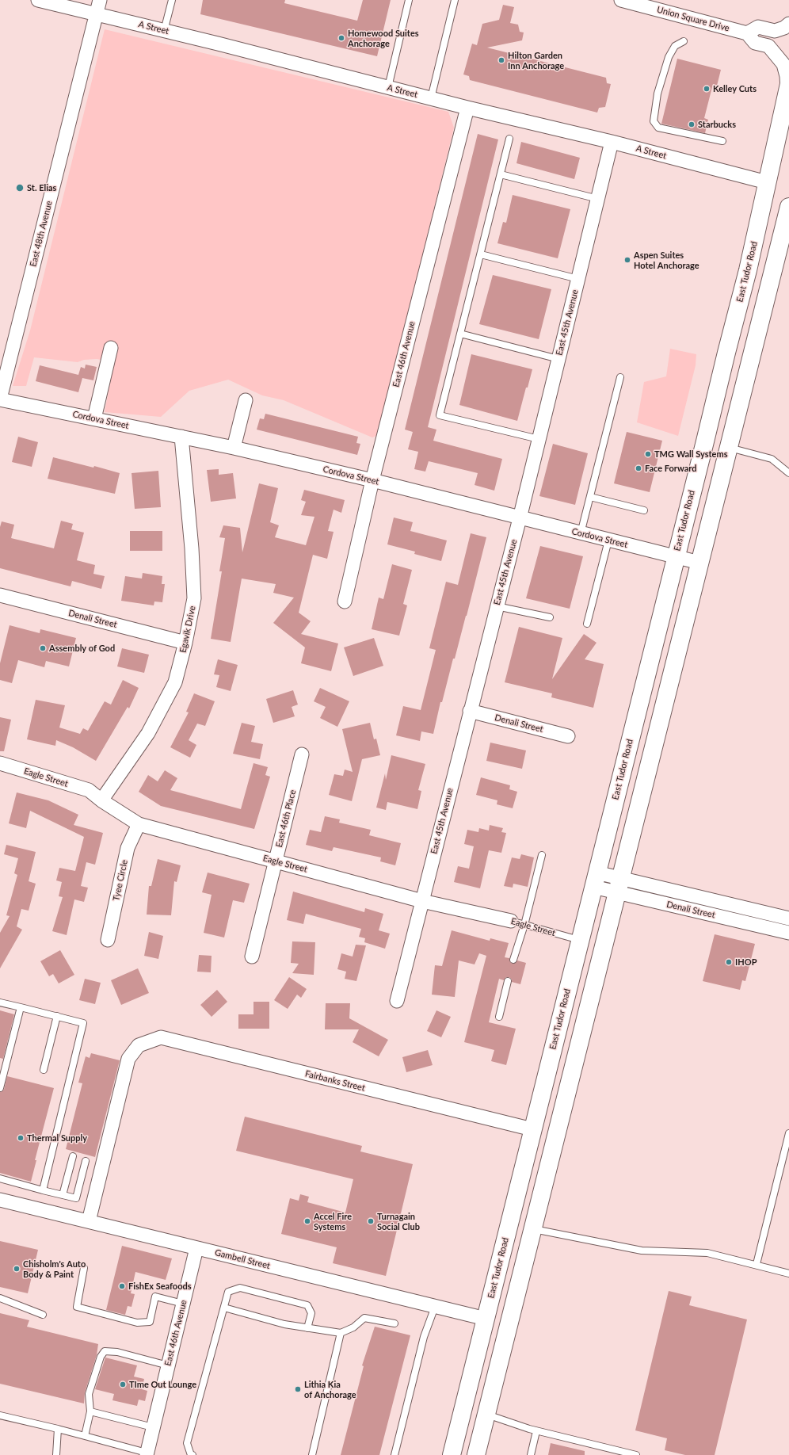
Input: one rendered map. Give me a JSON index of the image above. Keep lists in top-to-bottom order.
{
  "streets": {
    "main road": ["East Tudor Road"],
    "street": [
      "Union Square Drive",
      "A Street",
      "East 48th Avenue",
      "East 45th Avenue",
      "East 46th Avenue",
      "Cordova Street",
      "Denali Street",
      "Egavik Drive",
      "Eagle Street",
      "East 46th Place",
      "Tyee Circle",
      "Fairbanks Street",
      "Gambell Street"
    ]
  },
  "crossings": [
    ["A Street", "East 48th Avenue"],
    ["A Street", "East Tudor Road"],
    ["A Street", "East 45th Avenue"],
    ["A Street", "East 46th Avenue"],
    ["East 48th Avenue", "Cordova Street"],
    ["East Tudor Road", "Cordova Street"],
    ["East Tudor Road", "Denali Street"],
    ["East Tudor Road", "Eagle Street"],
    ["East Tudor Road", "Fairbanks Street"],
    ["East Tudor Road", "Gambell Street"],
    ["East 45th Avenue", "Cordova Street"],
    ["East 45th Avenue", "Denali Street"],
    ["East 45th Avenue", "Eagle Street"],
    ["East 46th Avenue", "Cordova Street"],
    ["East 46th Avenue", "Gambell Street"],
    ["Cordova Street", "Egavik Drive"],
    ["Denali Street", "Egavik Drive"],
    ["Egavik Drive", "Eagle Street"],
    ["Eagle Street", "East 46th Place"],
    ["Eagle Street", "Tyee Circle"],
    ["Fairbanks Street", "Gambell Street"]
  ],
  "places": [
    "Homewood Suites Anchorage",
    "Hilton Garden Inn Anchorage",
    "Kelley Cuts",
    "Starbucks",
    "St. Elias",
    "Aspen Suites Hotel Anchorage",
    "TMG Wall Systems",
    "Face Forward",
    "Assembly of God",
    "IHOP",
    "Thermal Supply",
    "Accel Fire Systems",
    "Turnagain Social Club",
    "Chisholm's Auto Body & Paint",
    "FishEx Seafoods",
    "TIme Out Lounge",
    "Lithia Kia of Anchorage"
  ]
}
